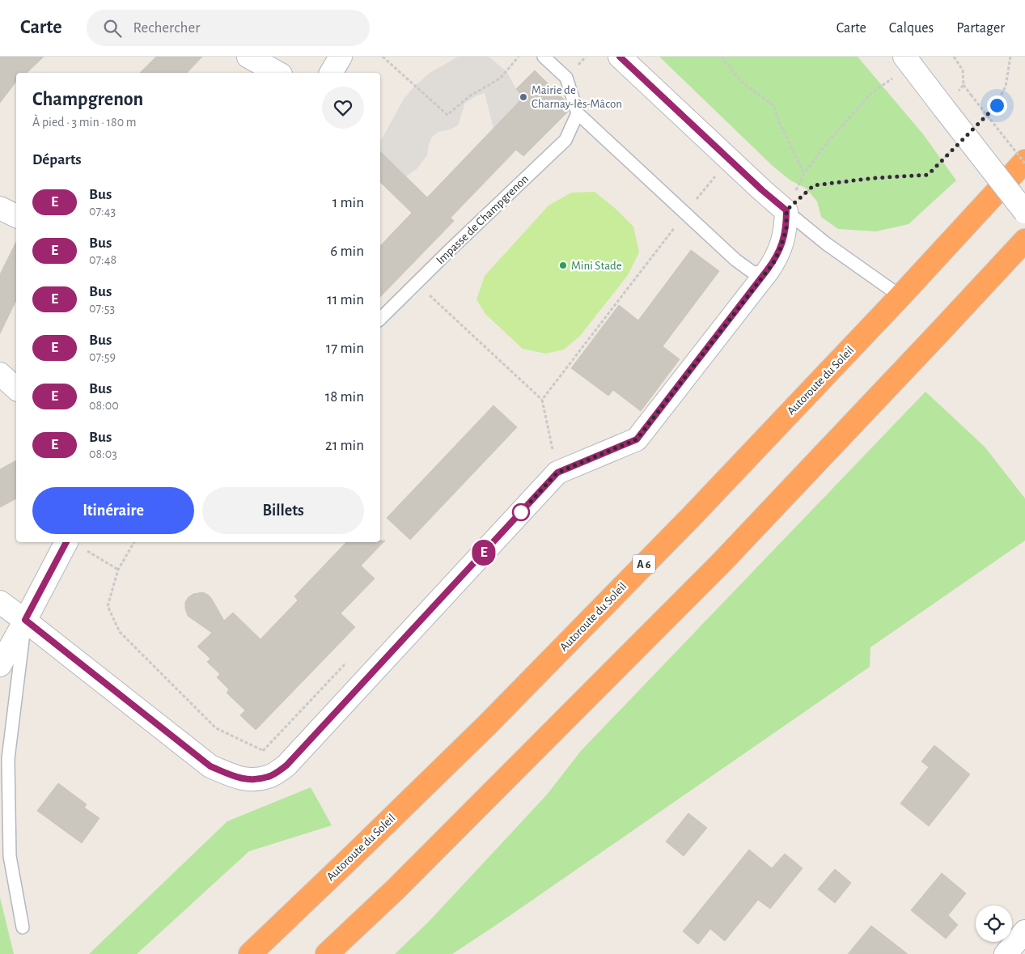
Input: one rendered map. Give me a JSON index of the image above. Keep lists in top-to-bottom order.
{
  "streets": {
    "highway": ["Autoroute du Soleil", "A 6"],
    "lane": ["Impasse de Champgrenon"]
  },
  "places": ["Mairie de Charnay-lès-Mâcon", "Mini Stade"],
  "lines": ["bus line E"],
  "page": {
    "header": "Carte",
    "search": "Rechercher",
    "nav": ["Carte", "Calques", "Partager"],
    "on_map": "E",
    "heading": [
      ["Champgrenon", "À pied · 3 min · 180 m"],
      "Départs"
    ],
    "list": [
      {
        "mark": "E",
        "name": "Bus",
        "note": "07:43",
        "value": "1 min"
      },
      {
        "mark": "E",
        "name": "Bus",
        "note": "07:48",
        "value": "6 min"
      },
      {
        "mark": "E",
        "name": "Bus",
        "note": "07:53",
        "value": "11 min"
      },
      {
        "mark": "E",
        "name": "Bus",
        "note": "07:59",
        "value": "17 min"
      },
      {
        "mark": "E",
        "name": "Bus",
        "note": "08:00",
        "value": "18 min"
      },
      {
        "mark": "E",
        "name": "Bus",
        "note": "08:03",
        "value": "21 min"
      }
    ],
    "buttons": ["Itinéraire", "Billets"]
  }
}
